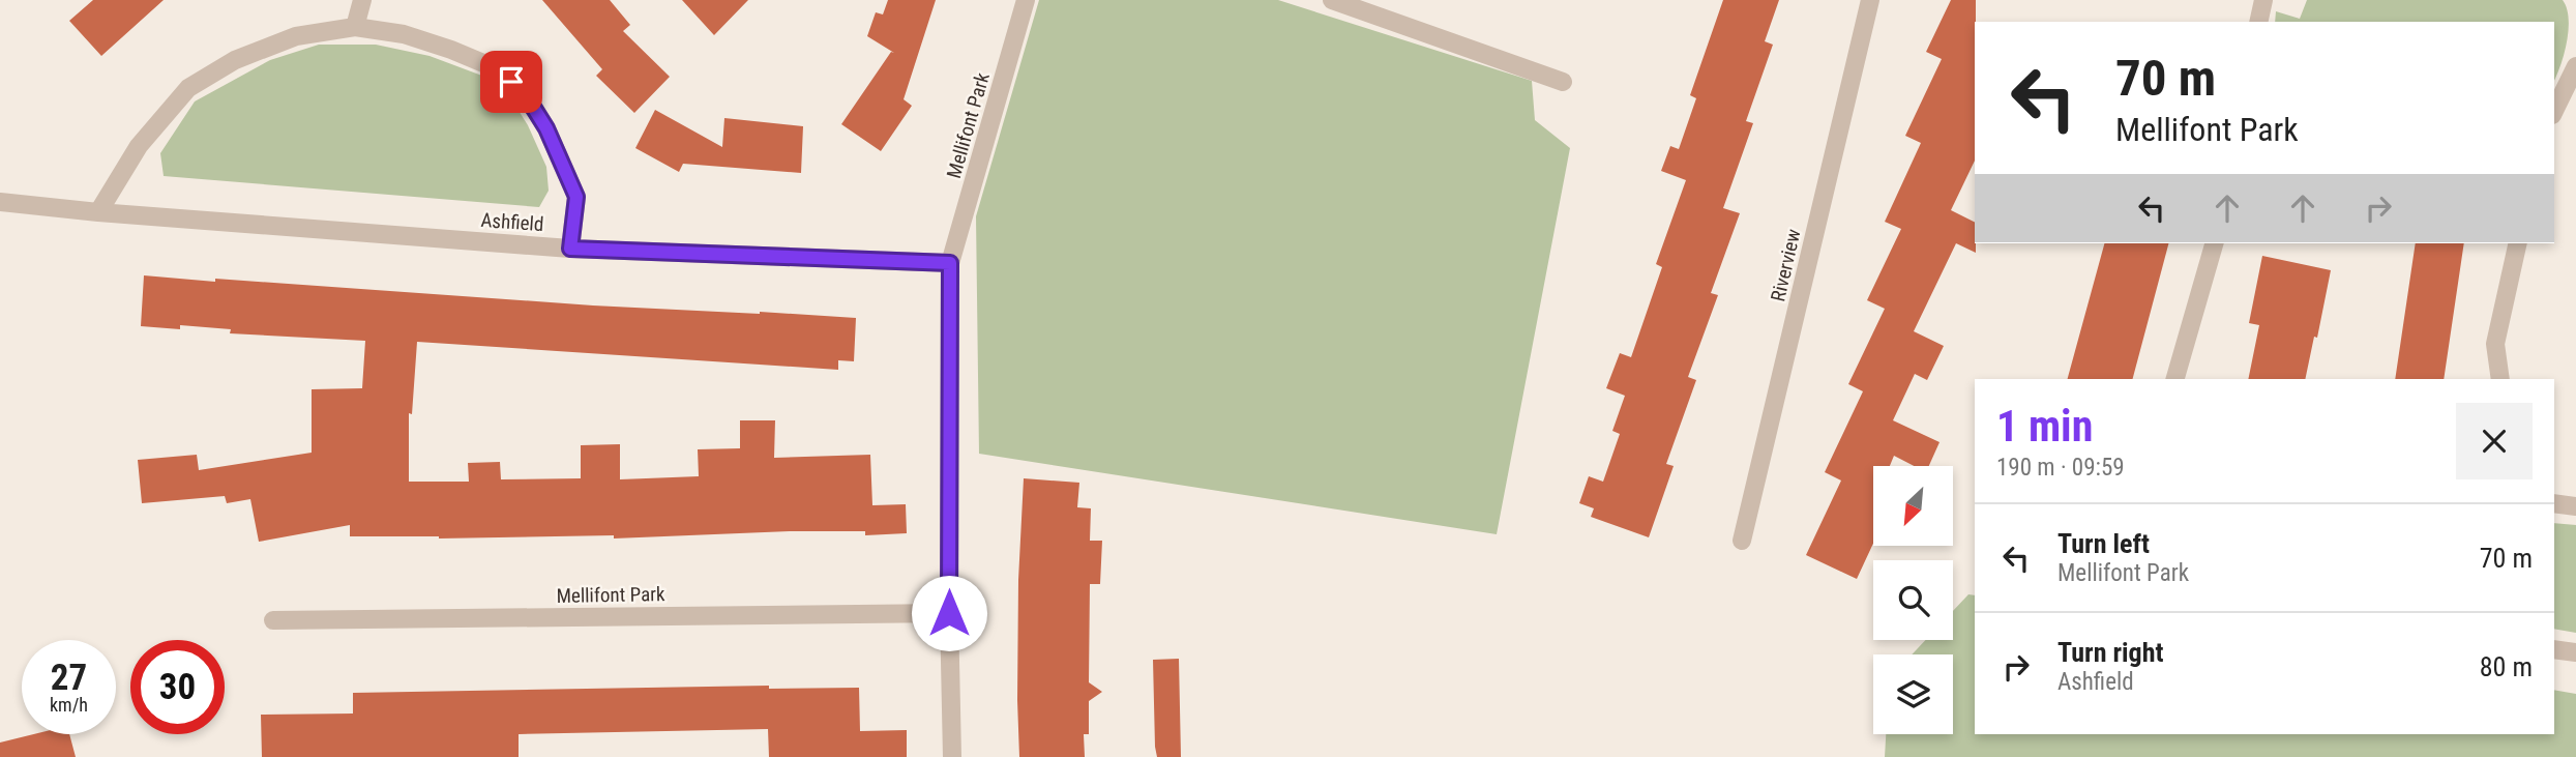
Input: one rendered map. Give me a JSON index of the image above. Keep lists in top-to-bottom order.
{
  "streets": {
    "street": ["Mellifont Park", "Ashfield", "Riverview"]
  },
  "north": "bottom left",
  "page": {
    "turn": ["70 m", "Mellifont Park"],
    "heading": ["1 min", "190 m · 09:59"],
    "list": [
      {
        "name": "Turn left",
        "note": "Mellifont Park",
        "value": "70 m"
      },
      {
        "name": "Turn right",
        "note": "Ashfield",
        "value": "80 m"
      }
    ],
    "speed": "27 km/h",
    "limit": "30"
  }
}
